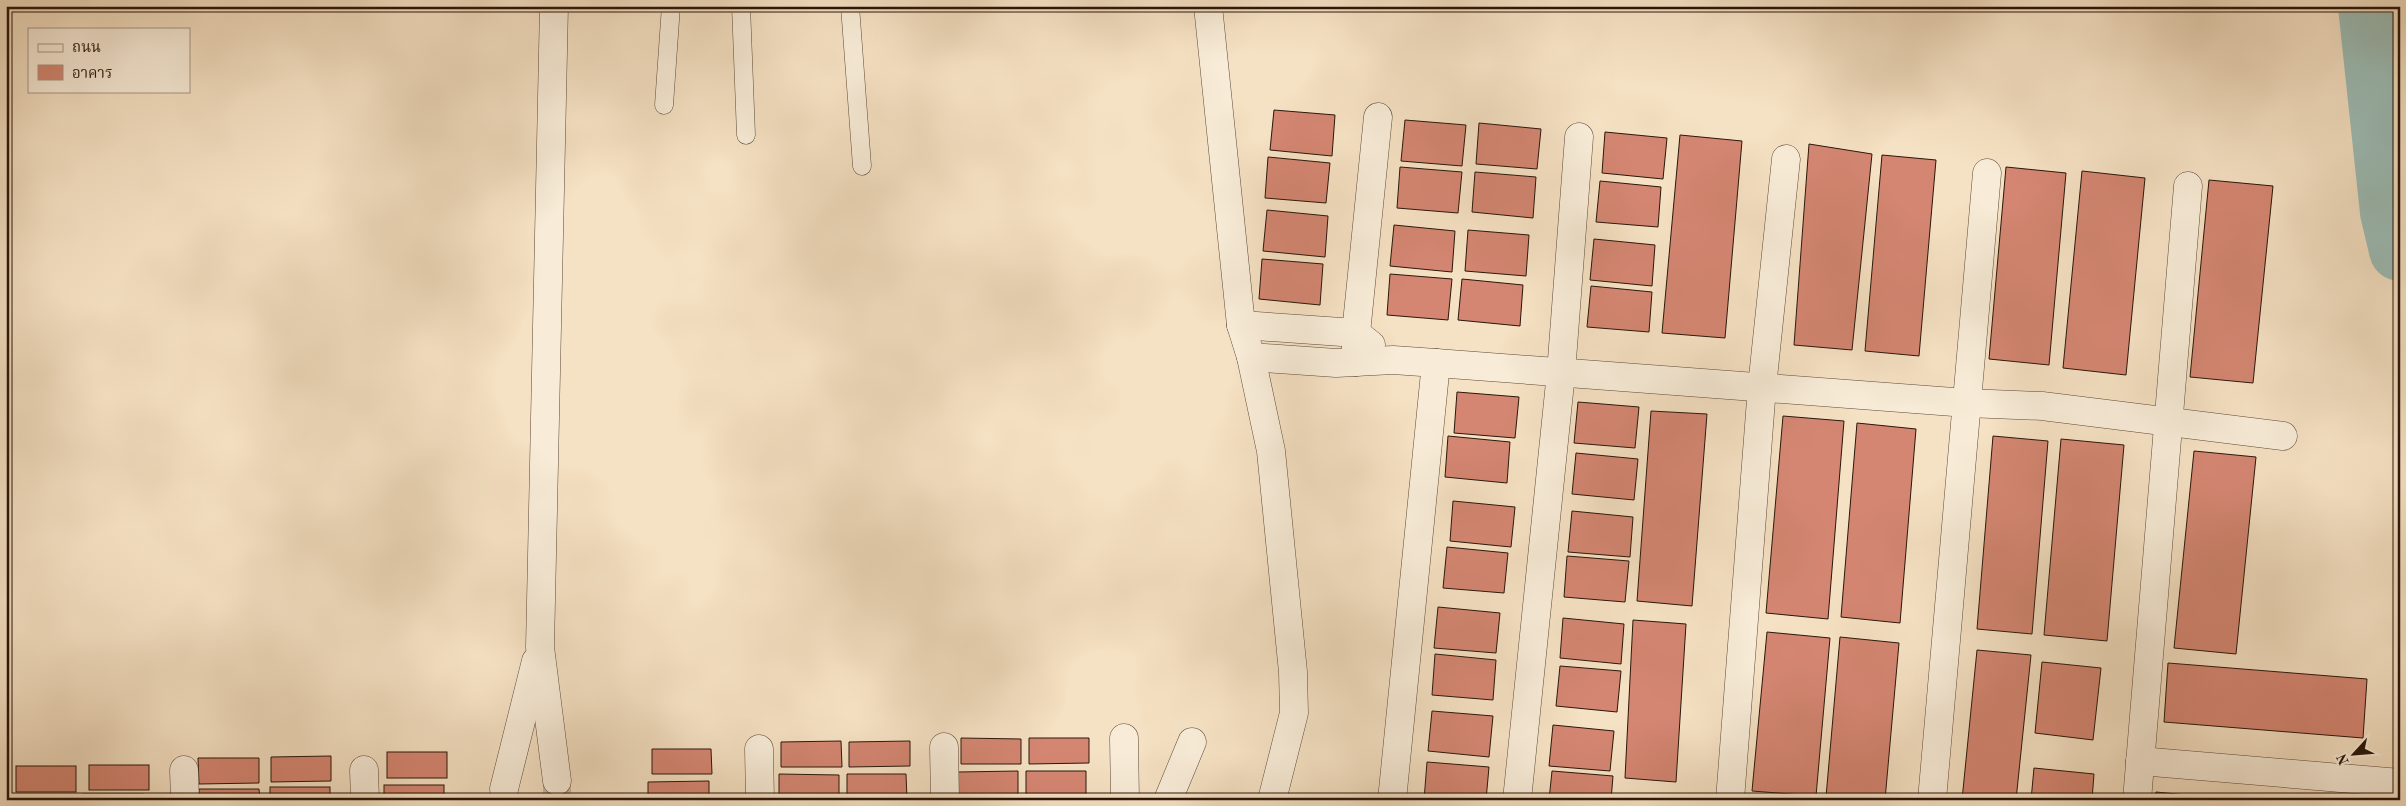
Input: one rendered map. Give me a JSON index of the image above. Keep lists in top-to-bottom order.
{
  "legend": ["ถนน", "อาคาร"],
  "north": "bottom left"
}
